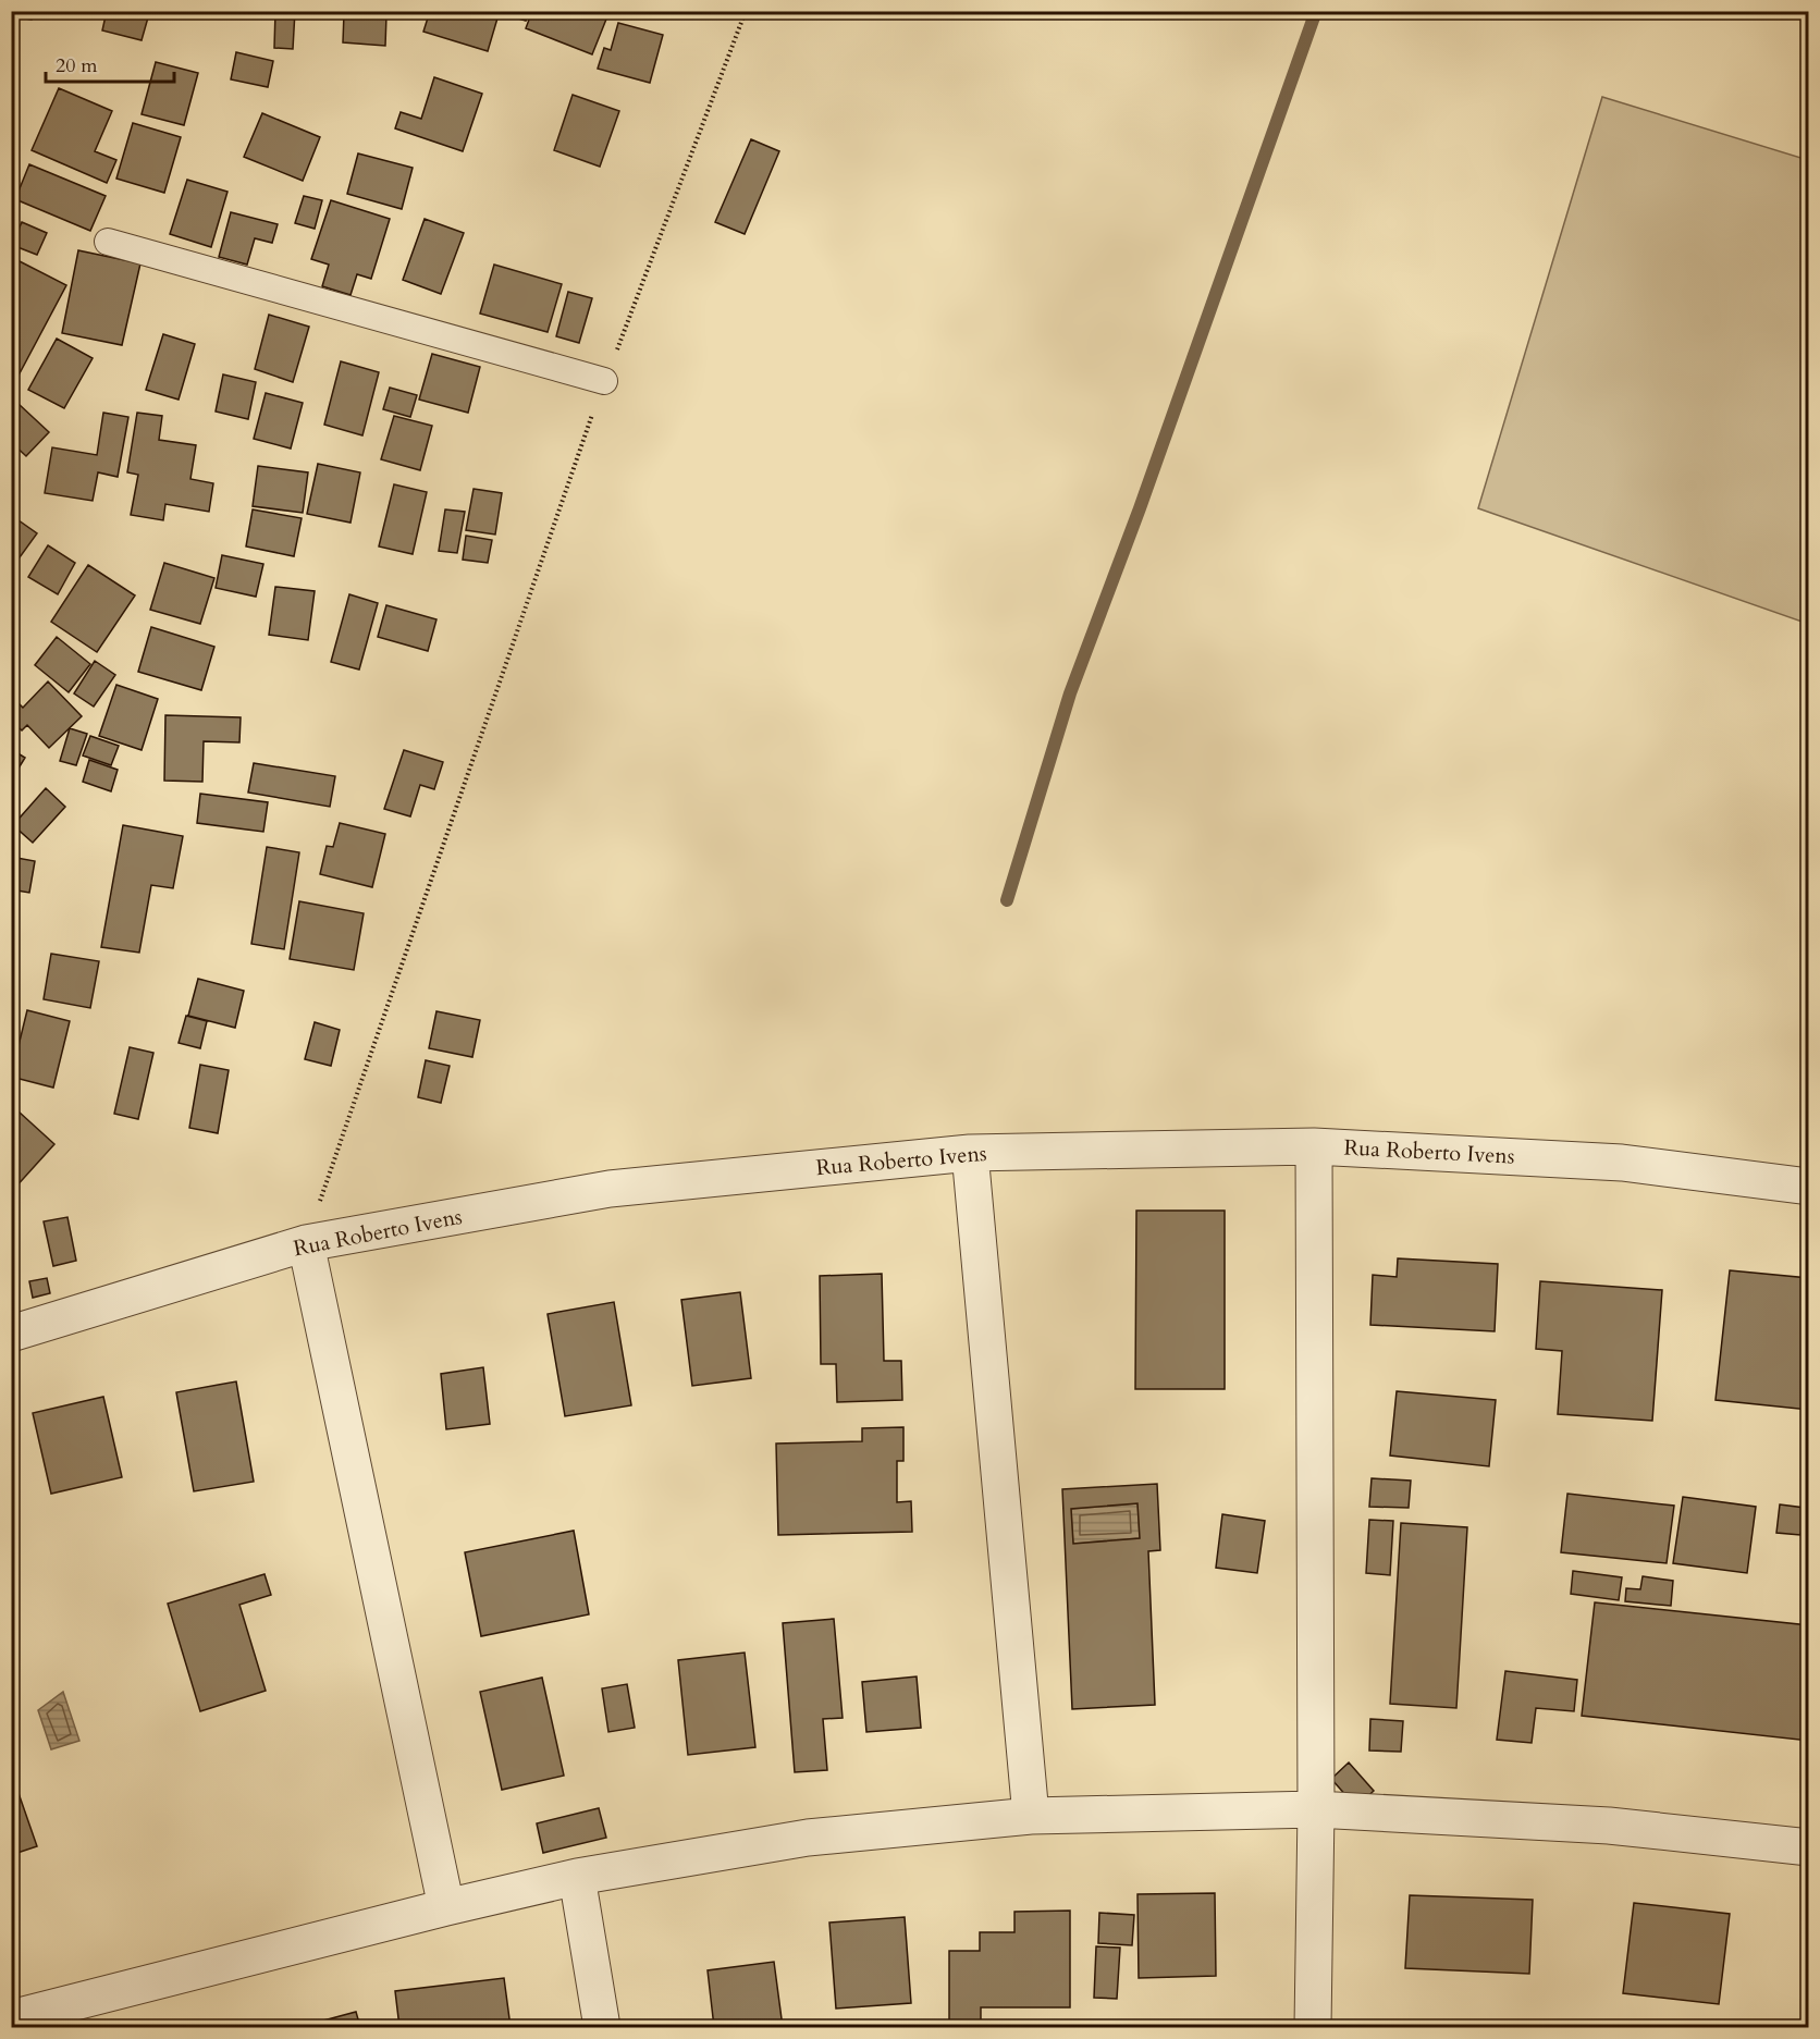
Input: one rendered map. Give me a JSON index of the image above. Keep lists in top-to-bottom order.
{
  "streets": {
    "street": ["Rua Roberto Ivens"]
  },
  "scale_bar": "20 m"
}
